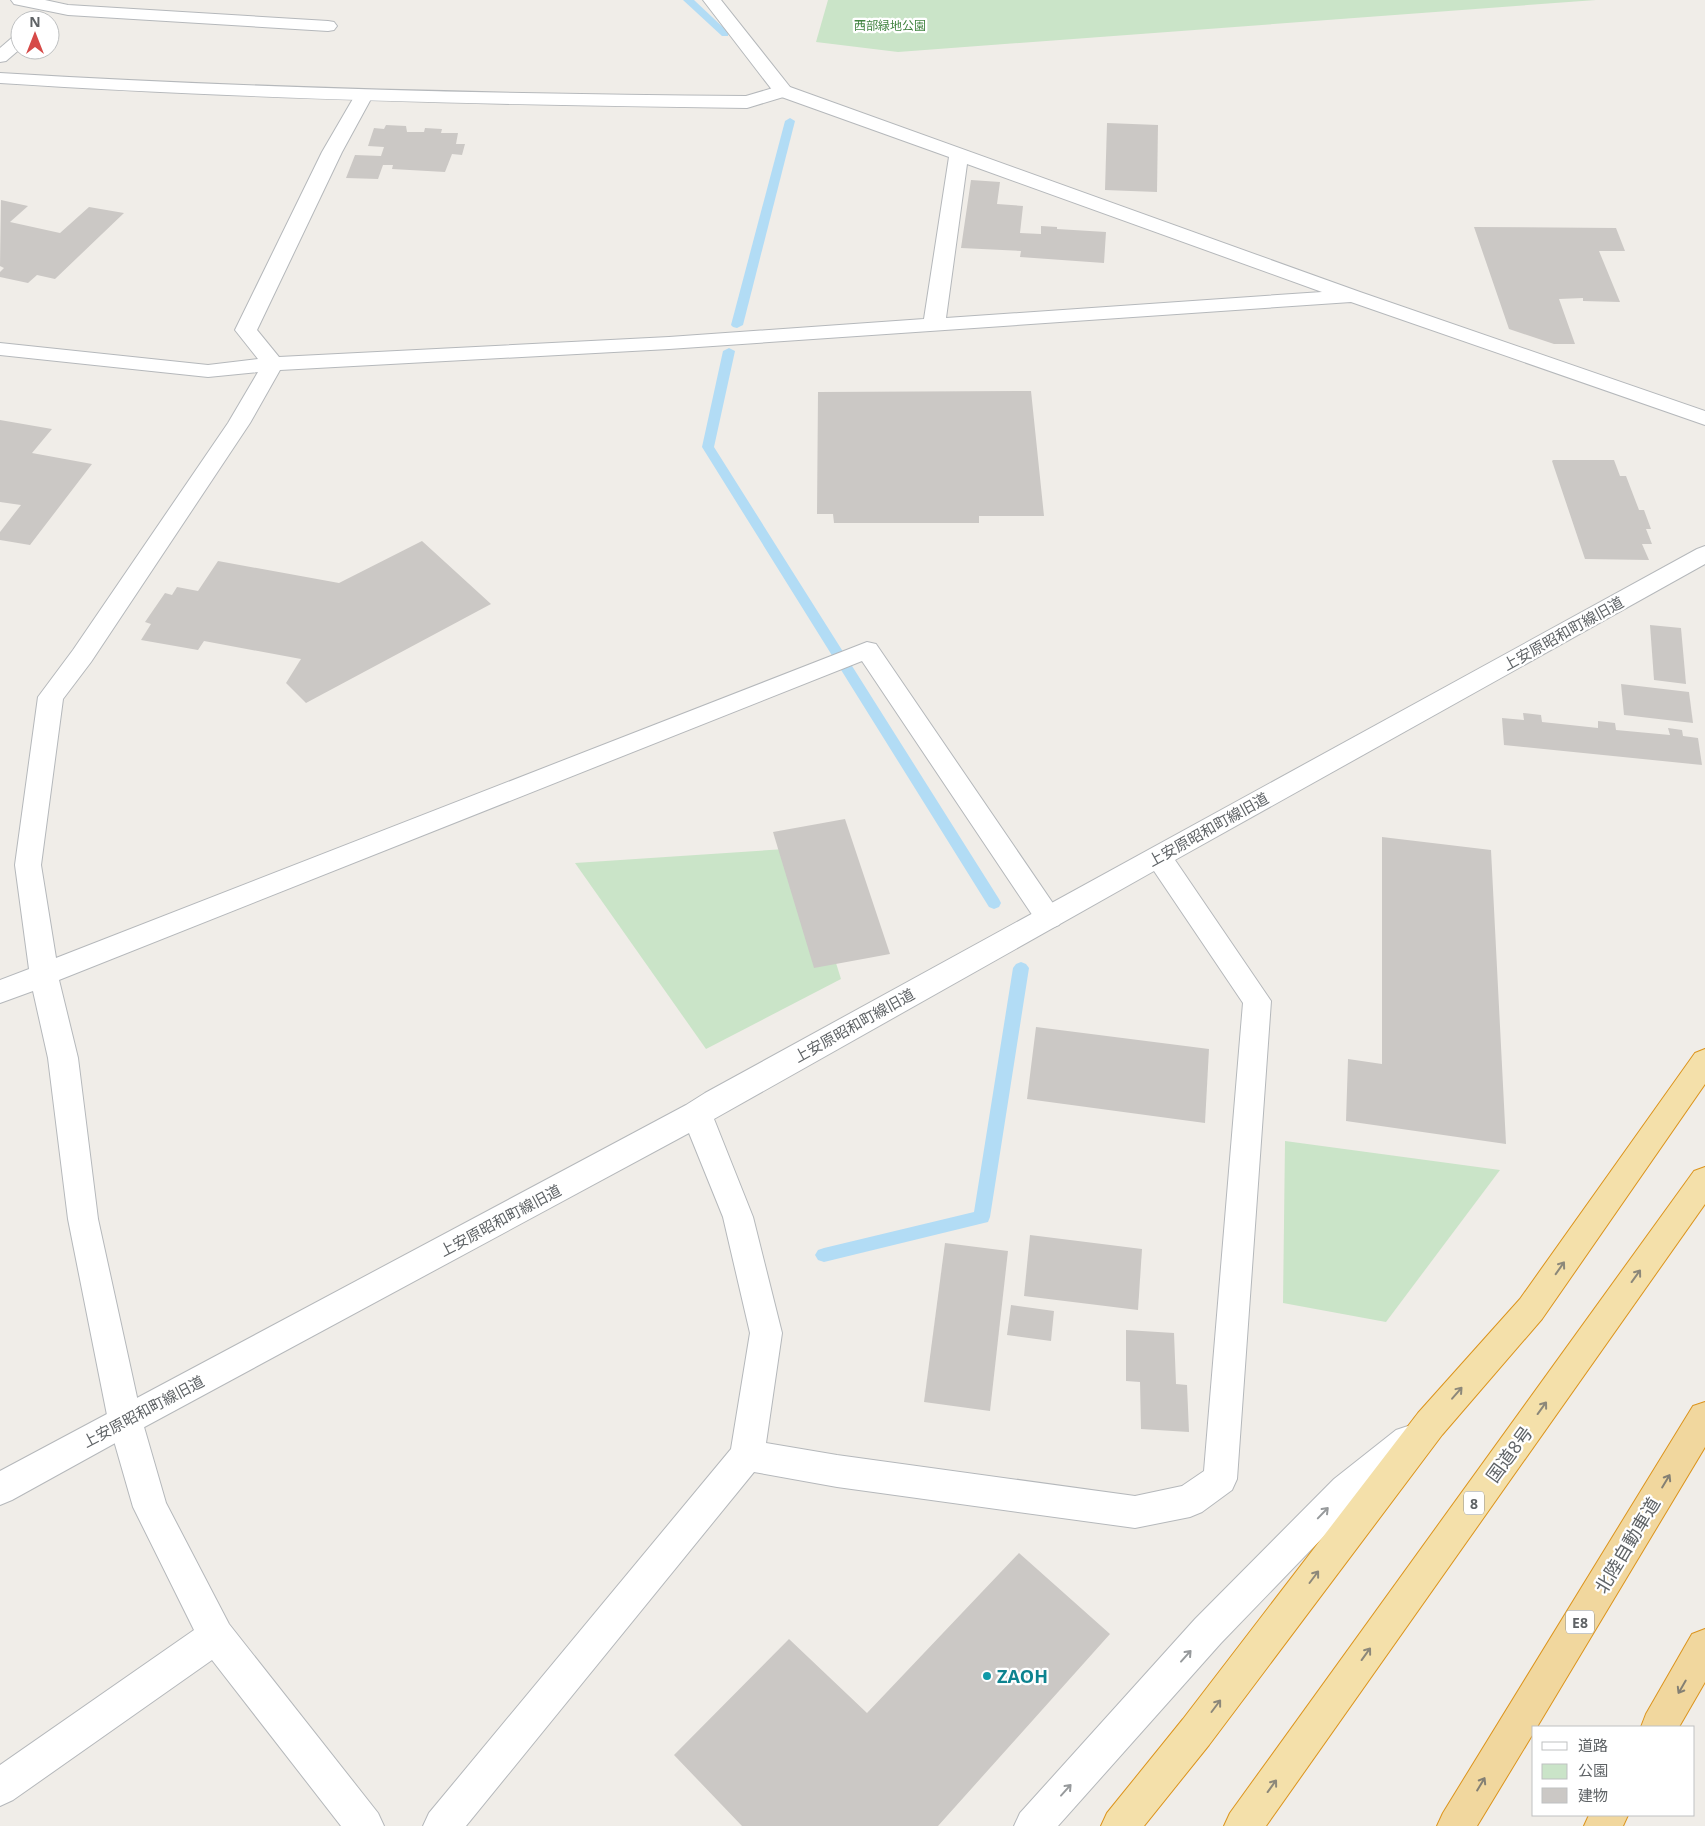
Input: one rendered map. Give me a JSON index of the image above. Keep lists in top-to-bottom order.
{
  "streets": {
    "highway": [
      "国道8号",
      "8",
      "北陸自動車道",
      "E8"
    ],
    "street": ["上安原昭和町線旧道"]
  },
  "parks": ["西部緑地公園"],
  "places": ["ZAOH"],
  "legend": ["道路", "公園", "建物"],
  "north": "top"
}
